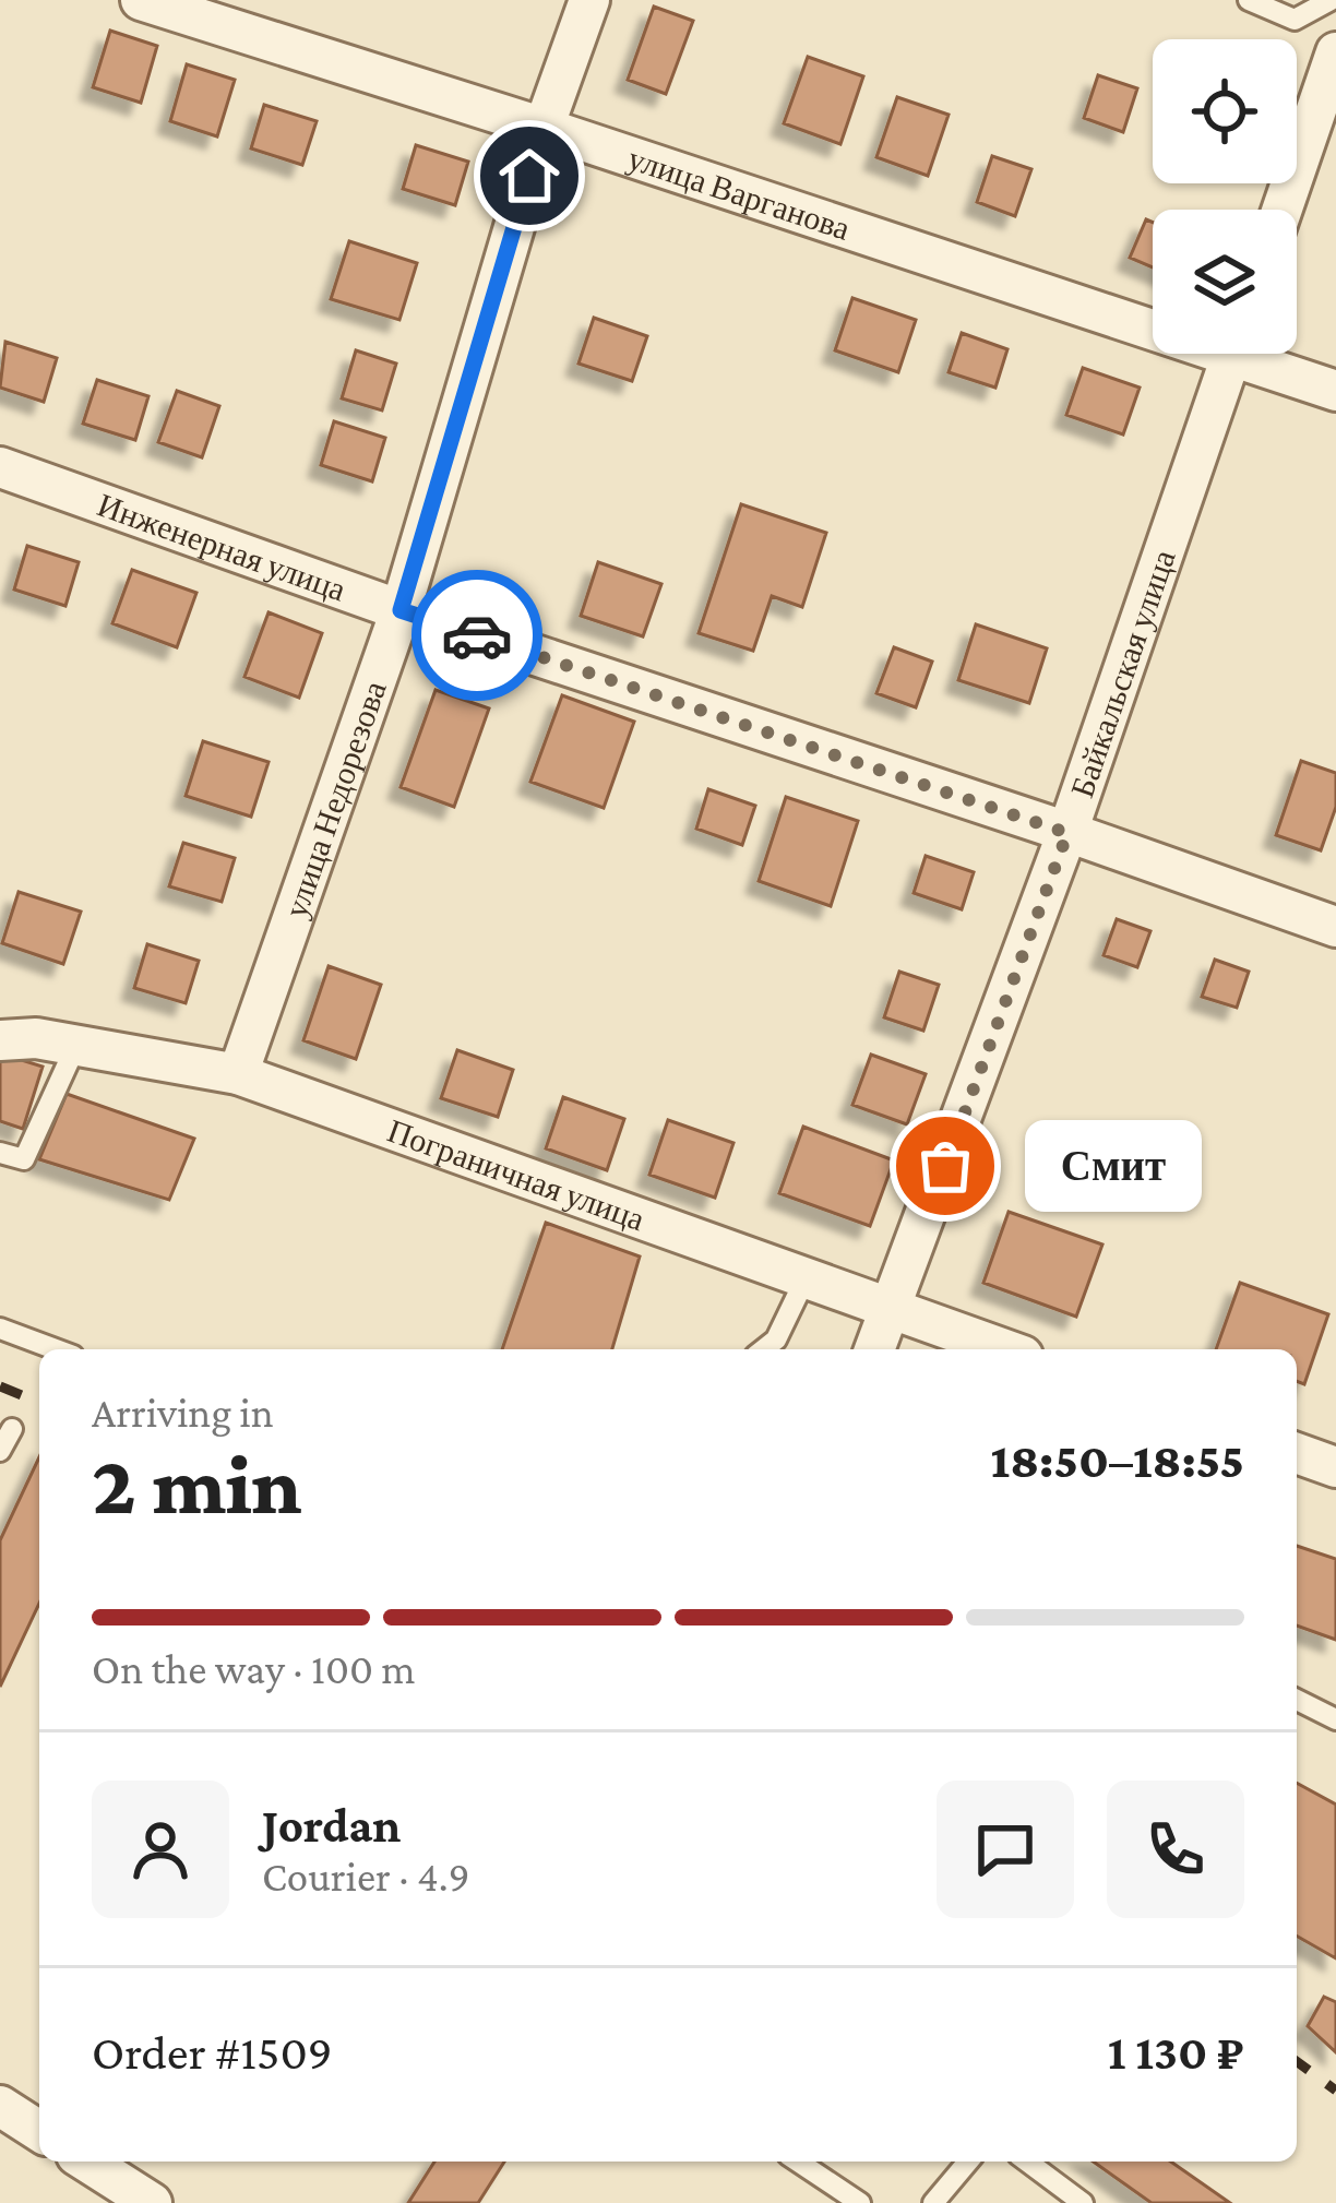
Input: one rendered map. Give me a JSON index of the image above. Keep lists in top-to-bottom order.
{
  "streets": {
    "street": [
      "улица Варганова",
      "Инженерная улица",
      "Байкальская улица",
      "улица Недорезова",
      "Пограничная улица"
    ]
  },
  "crossings": [
    ["улица Варганова", "улица Недорезова"],
    ["Инженерная улица", "Байкальская улица"],
    ["Инженерная улица", "улица Недорезова"],
    ["Байкальская улица", "Пограничная улица"],
    ["улица Недорезова", "Пограничная улица"]
  ],
  "places": ["Смит"],
  "page": {
    "bubble": "Смит",
    "heading": ["2 min", "Arriving in", "18:50–18:55"],
    "panel": [
      "Jordan",
      "Courier · 4.9",
      "Order #1509",
      "1 130 ₽"
    ],
    "bar": "On the way · 100 m"
  }
}
